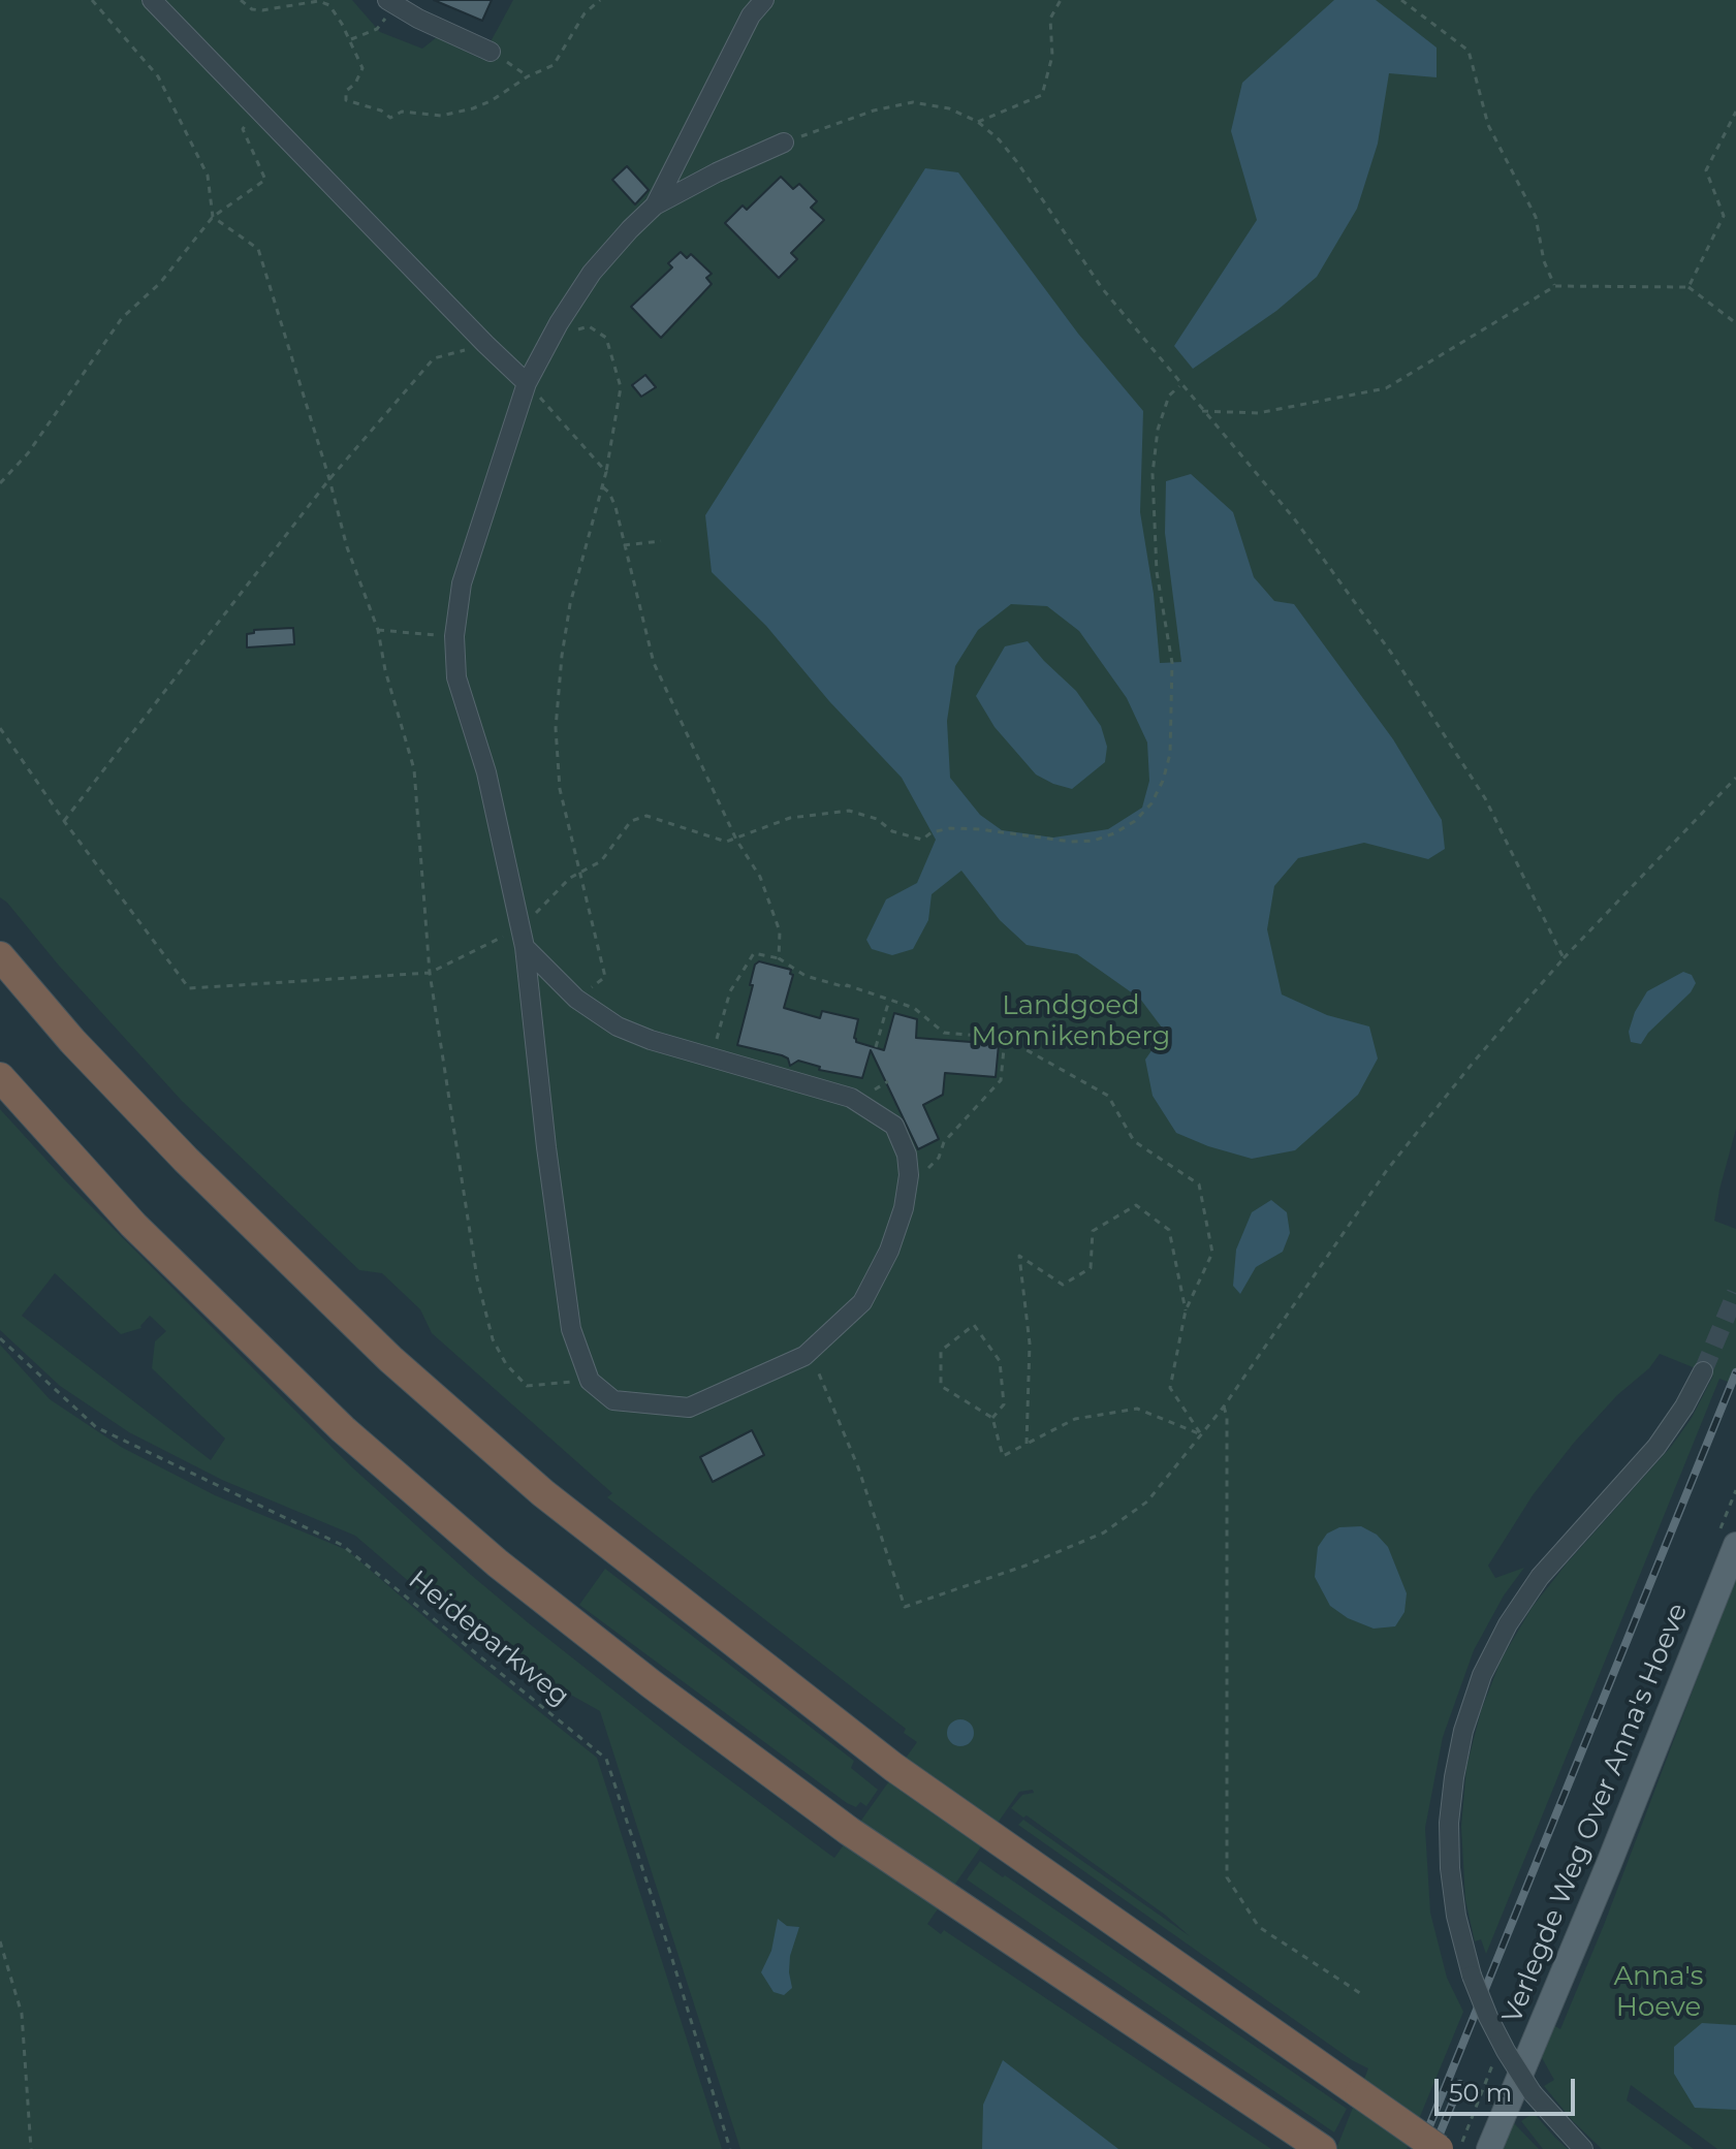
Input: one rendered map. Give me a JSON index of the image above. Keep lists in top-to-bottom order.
{
  "streets": {
    "main road": ["Verlegde Weg Over Anna's Hoeve"],
    "path": ["Heideparkweg"]
  },
  "parks": ["Landgoed Monnikenberg", "Anna's Hoeve"],
  "scale_bar": "50 m"
}
